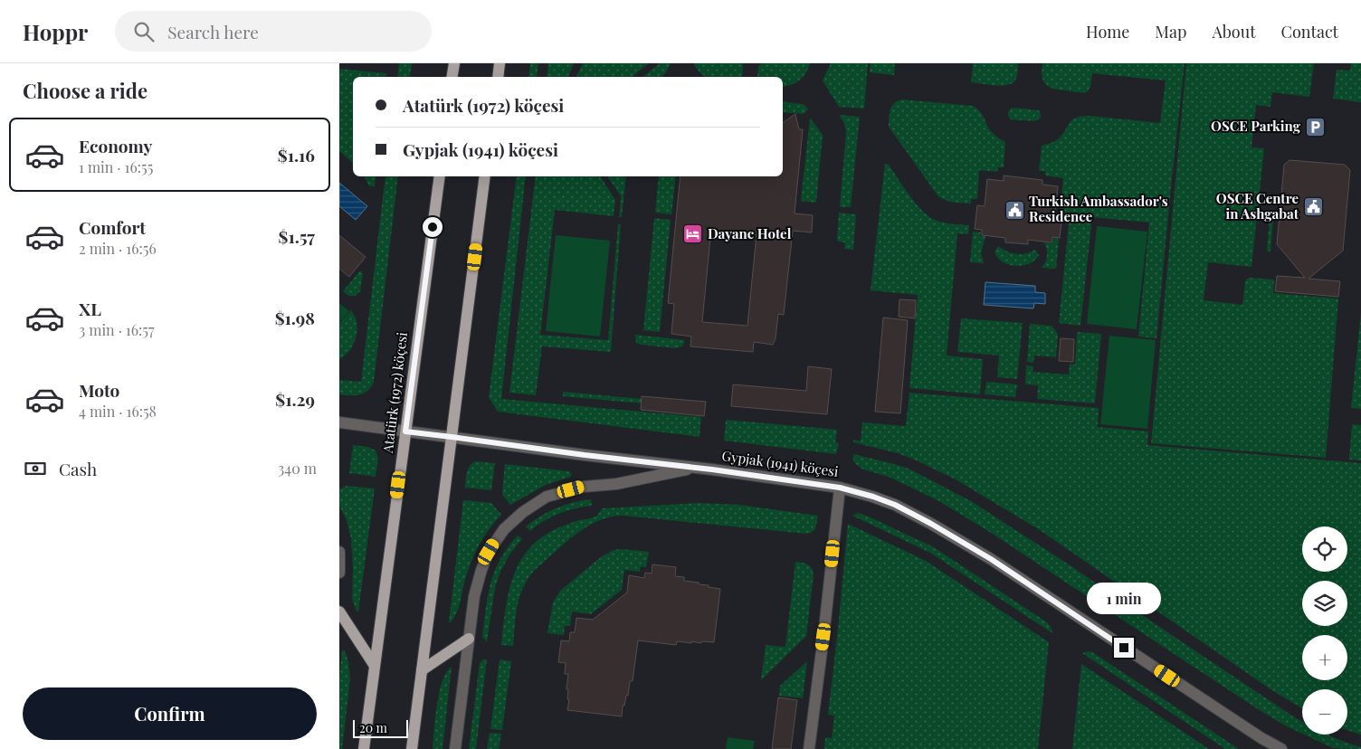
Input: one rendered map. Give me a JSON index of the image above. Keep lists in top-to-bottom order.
{
  "streets": {
    "main road": ["Atatürk (1972) köçesi"],
    "street": ["Gypjak (1941) köçesi"]
  },
  "crossings": [
    ["Atatürk (1972) köçesi", "Gypjak (1941) köçesi"]
  ],
  "places": {
    "parking": ["OSCE Parking"],
    "public building": ["OSCE Centre in Ashgabat", "Turkish Ambassador's Residence"],
    "hotel": ["Dayanc Hotel"]
  },
  "scale_bar": "20 m",
  "page": {
    "header": "Hoppr",
    "search": "Search here",
    "nav": [
      "Home",
      "Map",
      "About",
      "Contact"
    ],
    "heading": "Choose a ride",
    "banner": ["Atatürk (1972) köçesi", "Gypjak (1941) köçesi"],
    "list": [
      {
        "name": "Economy",
        "note": "1 min · 16:55",
        "value": "$1.16"
      },
      {
        "name": "Comfort",
        "note": "2 min · 16:56",
        "value": "$1.57"
      },
      {
        "name": "XL",
        "note": "3 min · 16:57",
        "value": "$1.98"
      },
      {
        "name": "Moto",
        "note": "4 min · 16:58",
        "value": "$1.29"
      }
    ],
    "pay": ["Cash", "340 m"],
    "map_buttons": ["+", "−"],
    "bubble": "1 min",
    "buttons": "Confirm",
    "scale": "20 m"
  }
}
